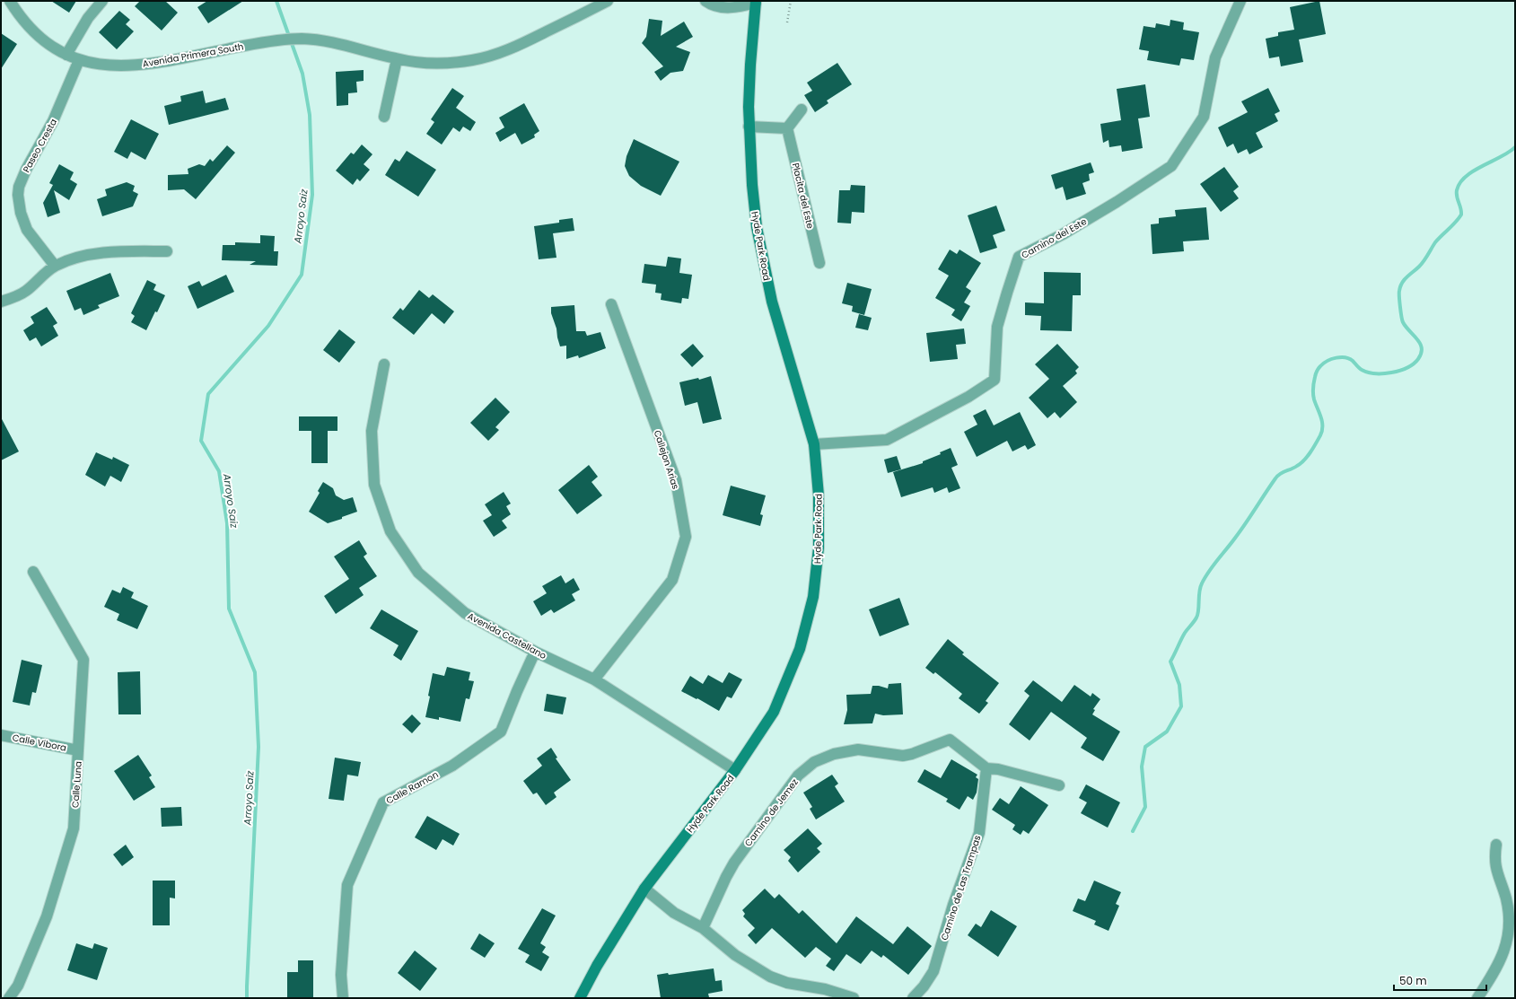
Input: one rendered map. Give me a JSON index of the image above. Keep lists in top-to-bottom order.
{
  "streets": {
    "main road": ["Hyde Park Road"],
    "street": [
      "Avenida Primera South",
      "Paseo Cresta",
      "Placita del Este",
      "Camino del Este",
      "Callejon Arias",
      "Avenida Castellano",
      "Calle Vibora",
      "Calle Luna",
      "Calle Ramon",
      "Camino de Jemez",
      "Camino de Las Trampas"
    ]
  },
  "crossings": [
    ["Avenida Primera South", "Paseo Cresta"],
    ["Camino del Este", "Hyde Park Road"],
    ["Hyde Park Road", "Avenida Castellano"],
    ["Callejon Arias", "Avenida Castellano"],
    ["Avenida Castellano", "Calle Ramon"],
    ["Calle Vibora", "Calle Luna"],
    ["Camino de Jemez", "Camino de Las Trampas"]
  ],
  "water": ["Arroyo Saiz"],
  "scale_bar": "50 m"
}
